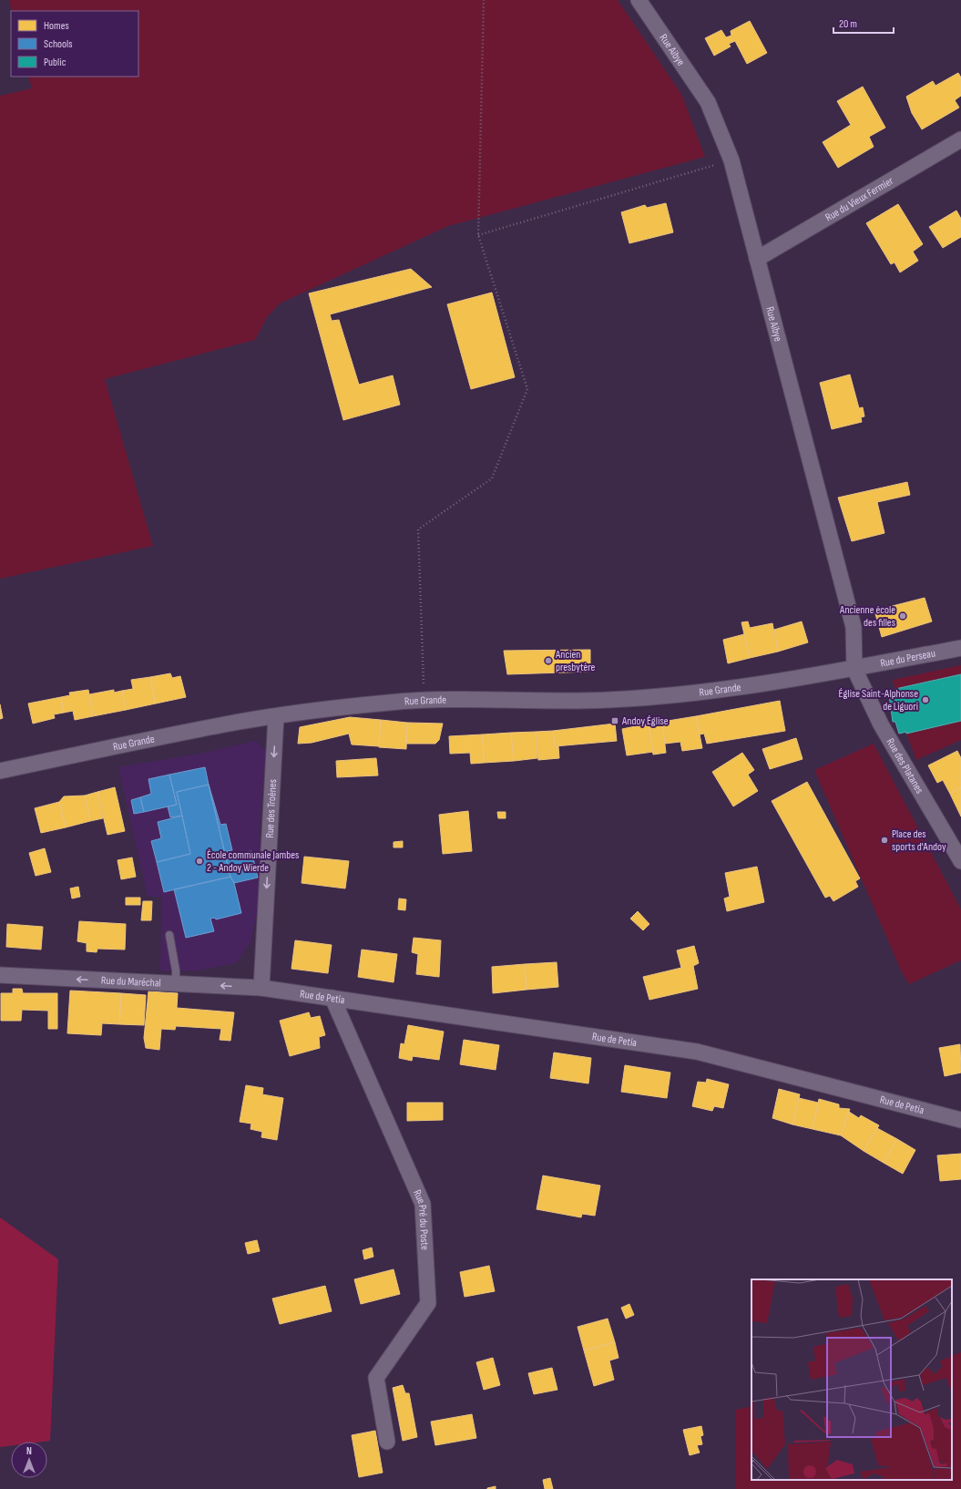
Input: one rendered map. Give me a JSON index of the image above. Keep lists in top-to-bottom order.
{
  "streets": {
    "street": [
      "Rue Aibye",
      "Rue du Vieux Fermier",
      "Rue du Perseau",
      "Rue Grande",
      "Rue des Platanes",
      "Rue des Troènes",
      "Rue du Maréchal",
      "Rue de Petia",
      "Rue Pré du Poste"
    ]
  },
  "crossings": [
    ["Rue Aibye", "Rue du Vieux Fermier"],
    ["Rue Aibye", "Rue du Perseau"],
    ["Rue Aibye", "Rue Grande"],
    ["Rue Aibye", "Rue des Platanes"],
    ["Rue du Perseau", "Rue Grande"],
    ["Rue du Perseau", "Rue des Platanes"],
    ["Rue Grande", "Rue des Platanes"],
    ["Rue Grande", "Rue des Troènes"],
    ["Rue des Troènes", "Rue du Maréchal"],
    ["Rue des Troènes", "Rue de Petia"],
    ["Rue du Maréchal", "Rue de Petia"],
    ["Rue de Petia", "Rue Pré du Poste"]
  ],
  "one_way": ["Rue des Troènes", "Rue du Maréchal"],
  "places": {
    "other": [
      "Ancienne école des filles",
      "Ancien presbytère",
      "Église Saint-Alphonse de Liguori",
      "Place des sports d'Andoy",
      "École communale Jambes 2 - Andoy Wierde"
    ],
    "transit": ["Andoy Église"]
  },
  "legend": ["Homes", "Schools", "Public"],
  "scale_bar": "20 m",
  "north": "top"
}
